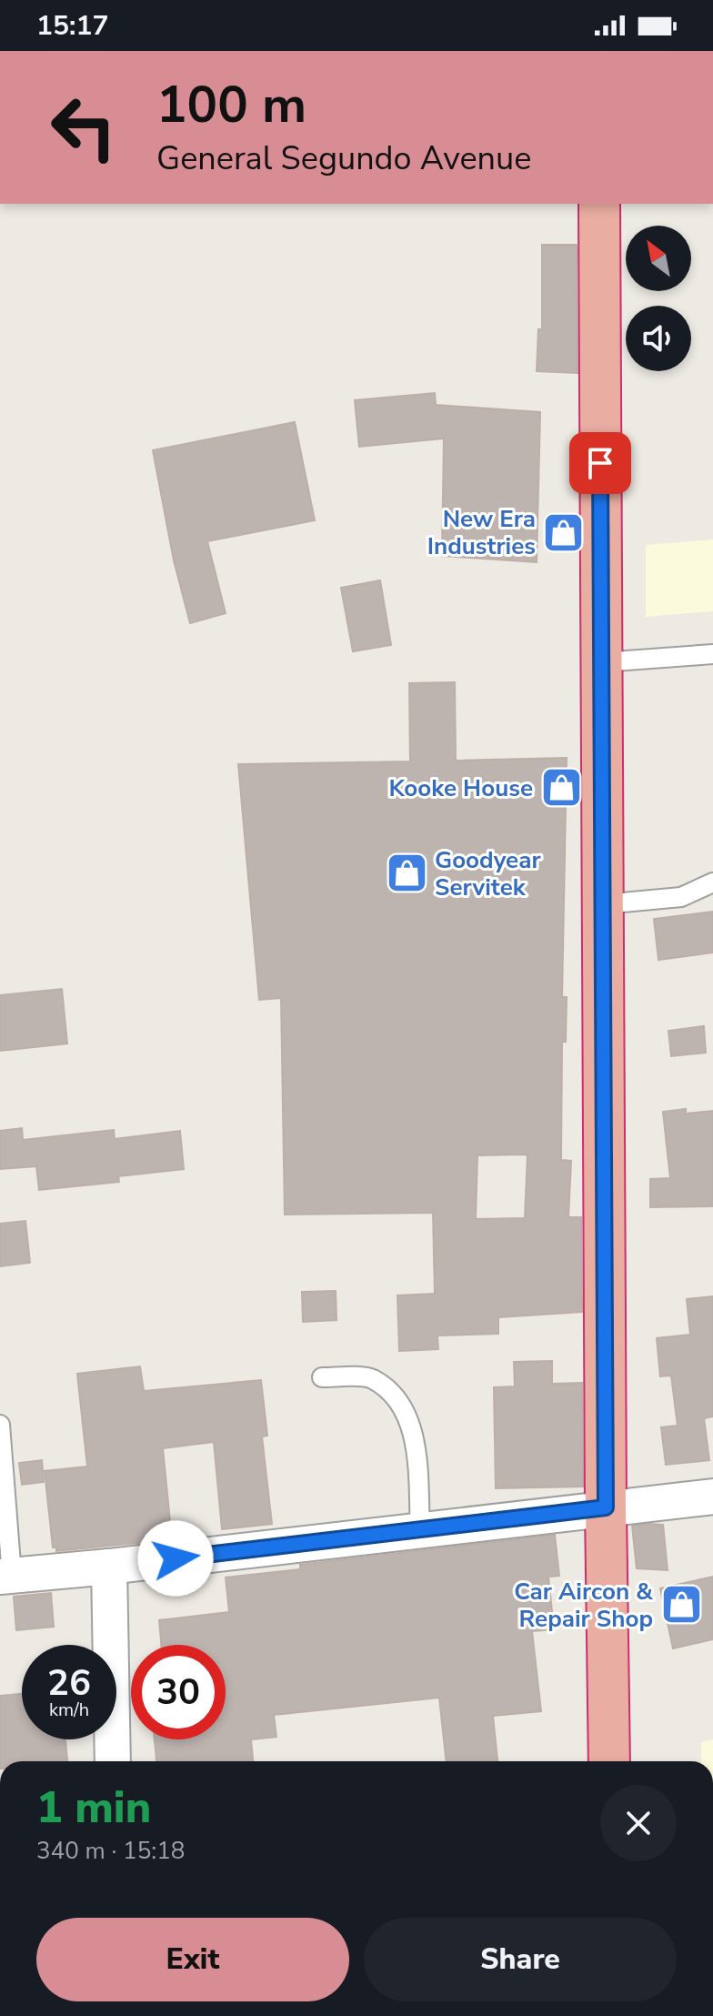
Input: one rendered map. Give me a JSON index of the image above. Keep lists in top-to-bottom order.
{
  "places": {
    "shop": [
      "New Era Industries",
      "Kooke House",
      "Goodyear Servitek",
      "Car Aircon & Repair Shop"
    ]
  },
  "north": "top left",
  "page": {
    "status": "15:17",
    "turn": ["100 m", "General Segundo Avenue"],
    "speed": "26 km/h",
    "limit": "30",
    "heading": ["1 min", "340 m · 15:18"],
    "buttons": ["Exit", "Share"]
  }
}
